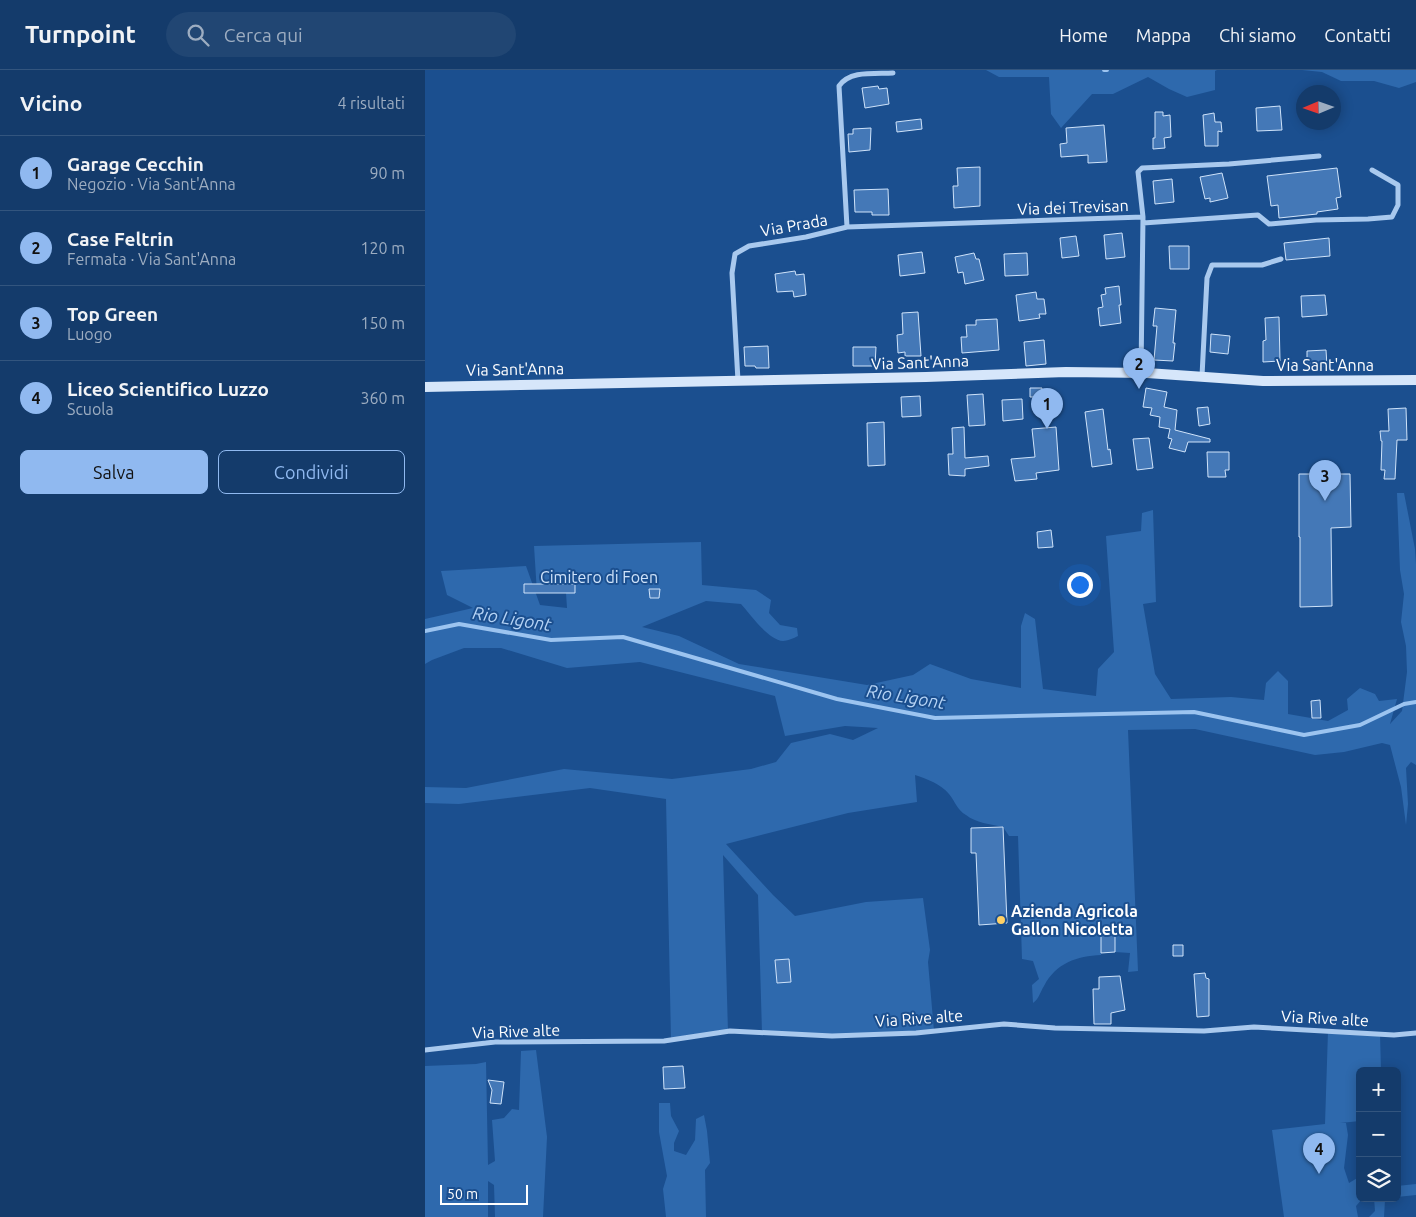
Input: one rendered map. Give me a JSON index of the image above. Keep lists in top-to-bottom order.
{
  "streets": {
    "main road": ["Via Sant'Anna"],
    "street": ["Via dei Trevisan", "Via Prada", "Via Rive alte"]
  },
  "crossings": [
    ["Via dei Trevisan", "Via Prada"],
    ["Via dei Trevisan", "Via Sant'Anna"],
    ["Via Prada", "Via Sant'Anna"]
  ],
  "water": ["Rio Ligont"],
  "parks": ["Cimitero di Foen"],
  "places": ["Azienda Agricola Gallon Nicoletta"],
  "scale_bar": "50 m",
  "north": "left",
  "page": {
    "header": "Turnpoint",
    "search": "Cerca qui",
    "nav": [
      "Home",
      "Mappa",
      "Chi siamo",
      "Contatti"
    ],
    "heading": ["Vicino", "4 risultati"],
    "list": [
      {
        "mark": "1",
        "name": "Garage Cecchin",
        "note": "Negozio · Via Sant'Anna",
        "value": "90 m"
      },
      {
        "mark": "2",
        "name": "Case Feltrin",
        "note": "Fermata · Via Sant'Anna",
        "value": "120 m"
      },
      {
        "mark": "3",
        "name": "Top Green",
        "note": "Luogo",
        "value": "150 m"
      },
      {
        "mark": "4",
        "name": "Liceo Scientifico Luzzo",
        "note": "Scuola",
        "value": "360 m"
      }
    ],
    "pins": [
      "2",
      "1",
      "3",
      "4"
    ],
    "buttons": ["Salva", "Condividi"],
    "map_buttons": ["+", "−"],
    "scale": "50 m"
  }
}
